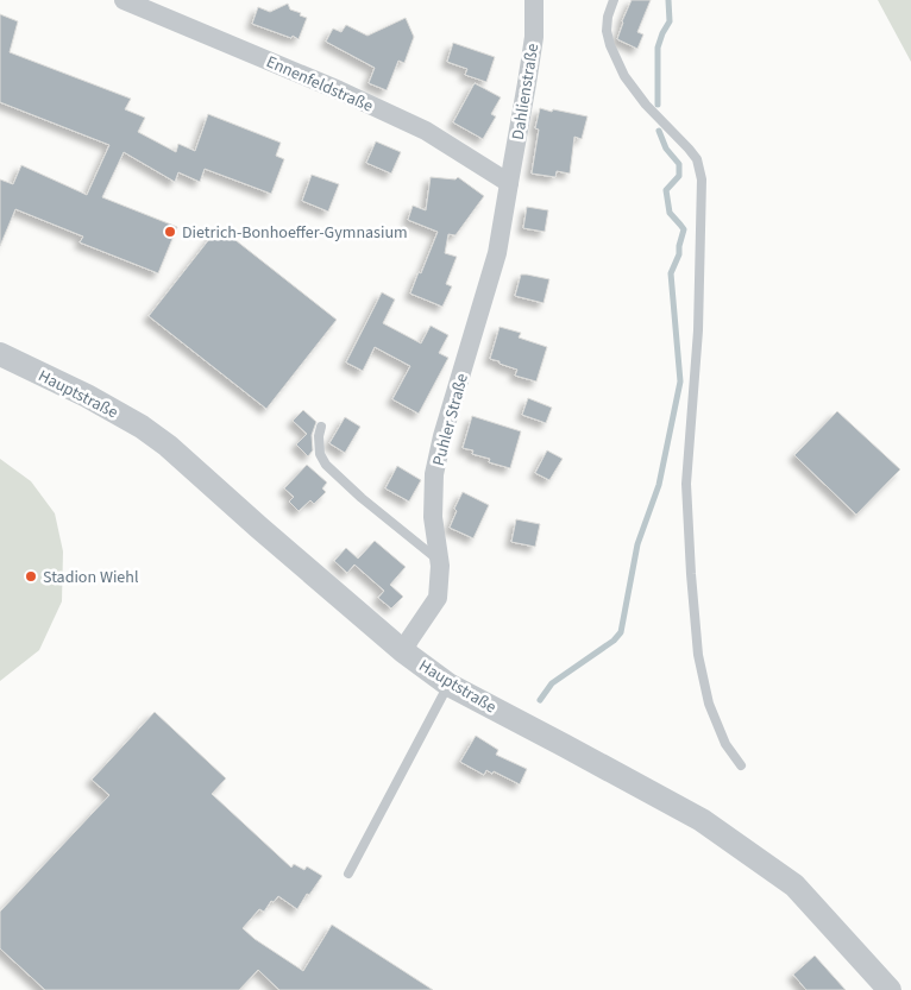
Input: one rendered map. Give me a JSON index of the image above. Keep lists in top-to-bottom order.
{
  "streets": {
    "street": [
      "Ennenfeldstraße",
      "Dahlienstraße",
      "Hauptstraße",
      "Puhler Straße"
    ]
  },
  "crossings": [
    ["Ennenfeldstraße", "Dahlienstraße"],
    ["Ennenfeldstraße", "Puhler Straße"],
    ["Dahlienstraße", "Puhler Straße"],
    ["Hauptstraße", "Puhler Straße"]
  ],
  "places": ["Dietrich-Bonhoeffer-Gymnasium", "Stadion Wiehl"]
}
